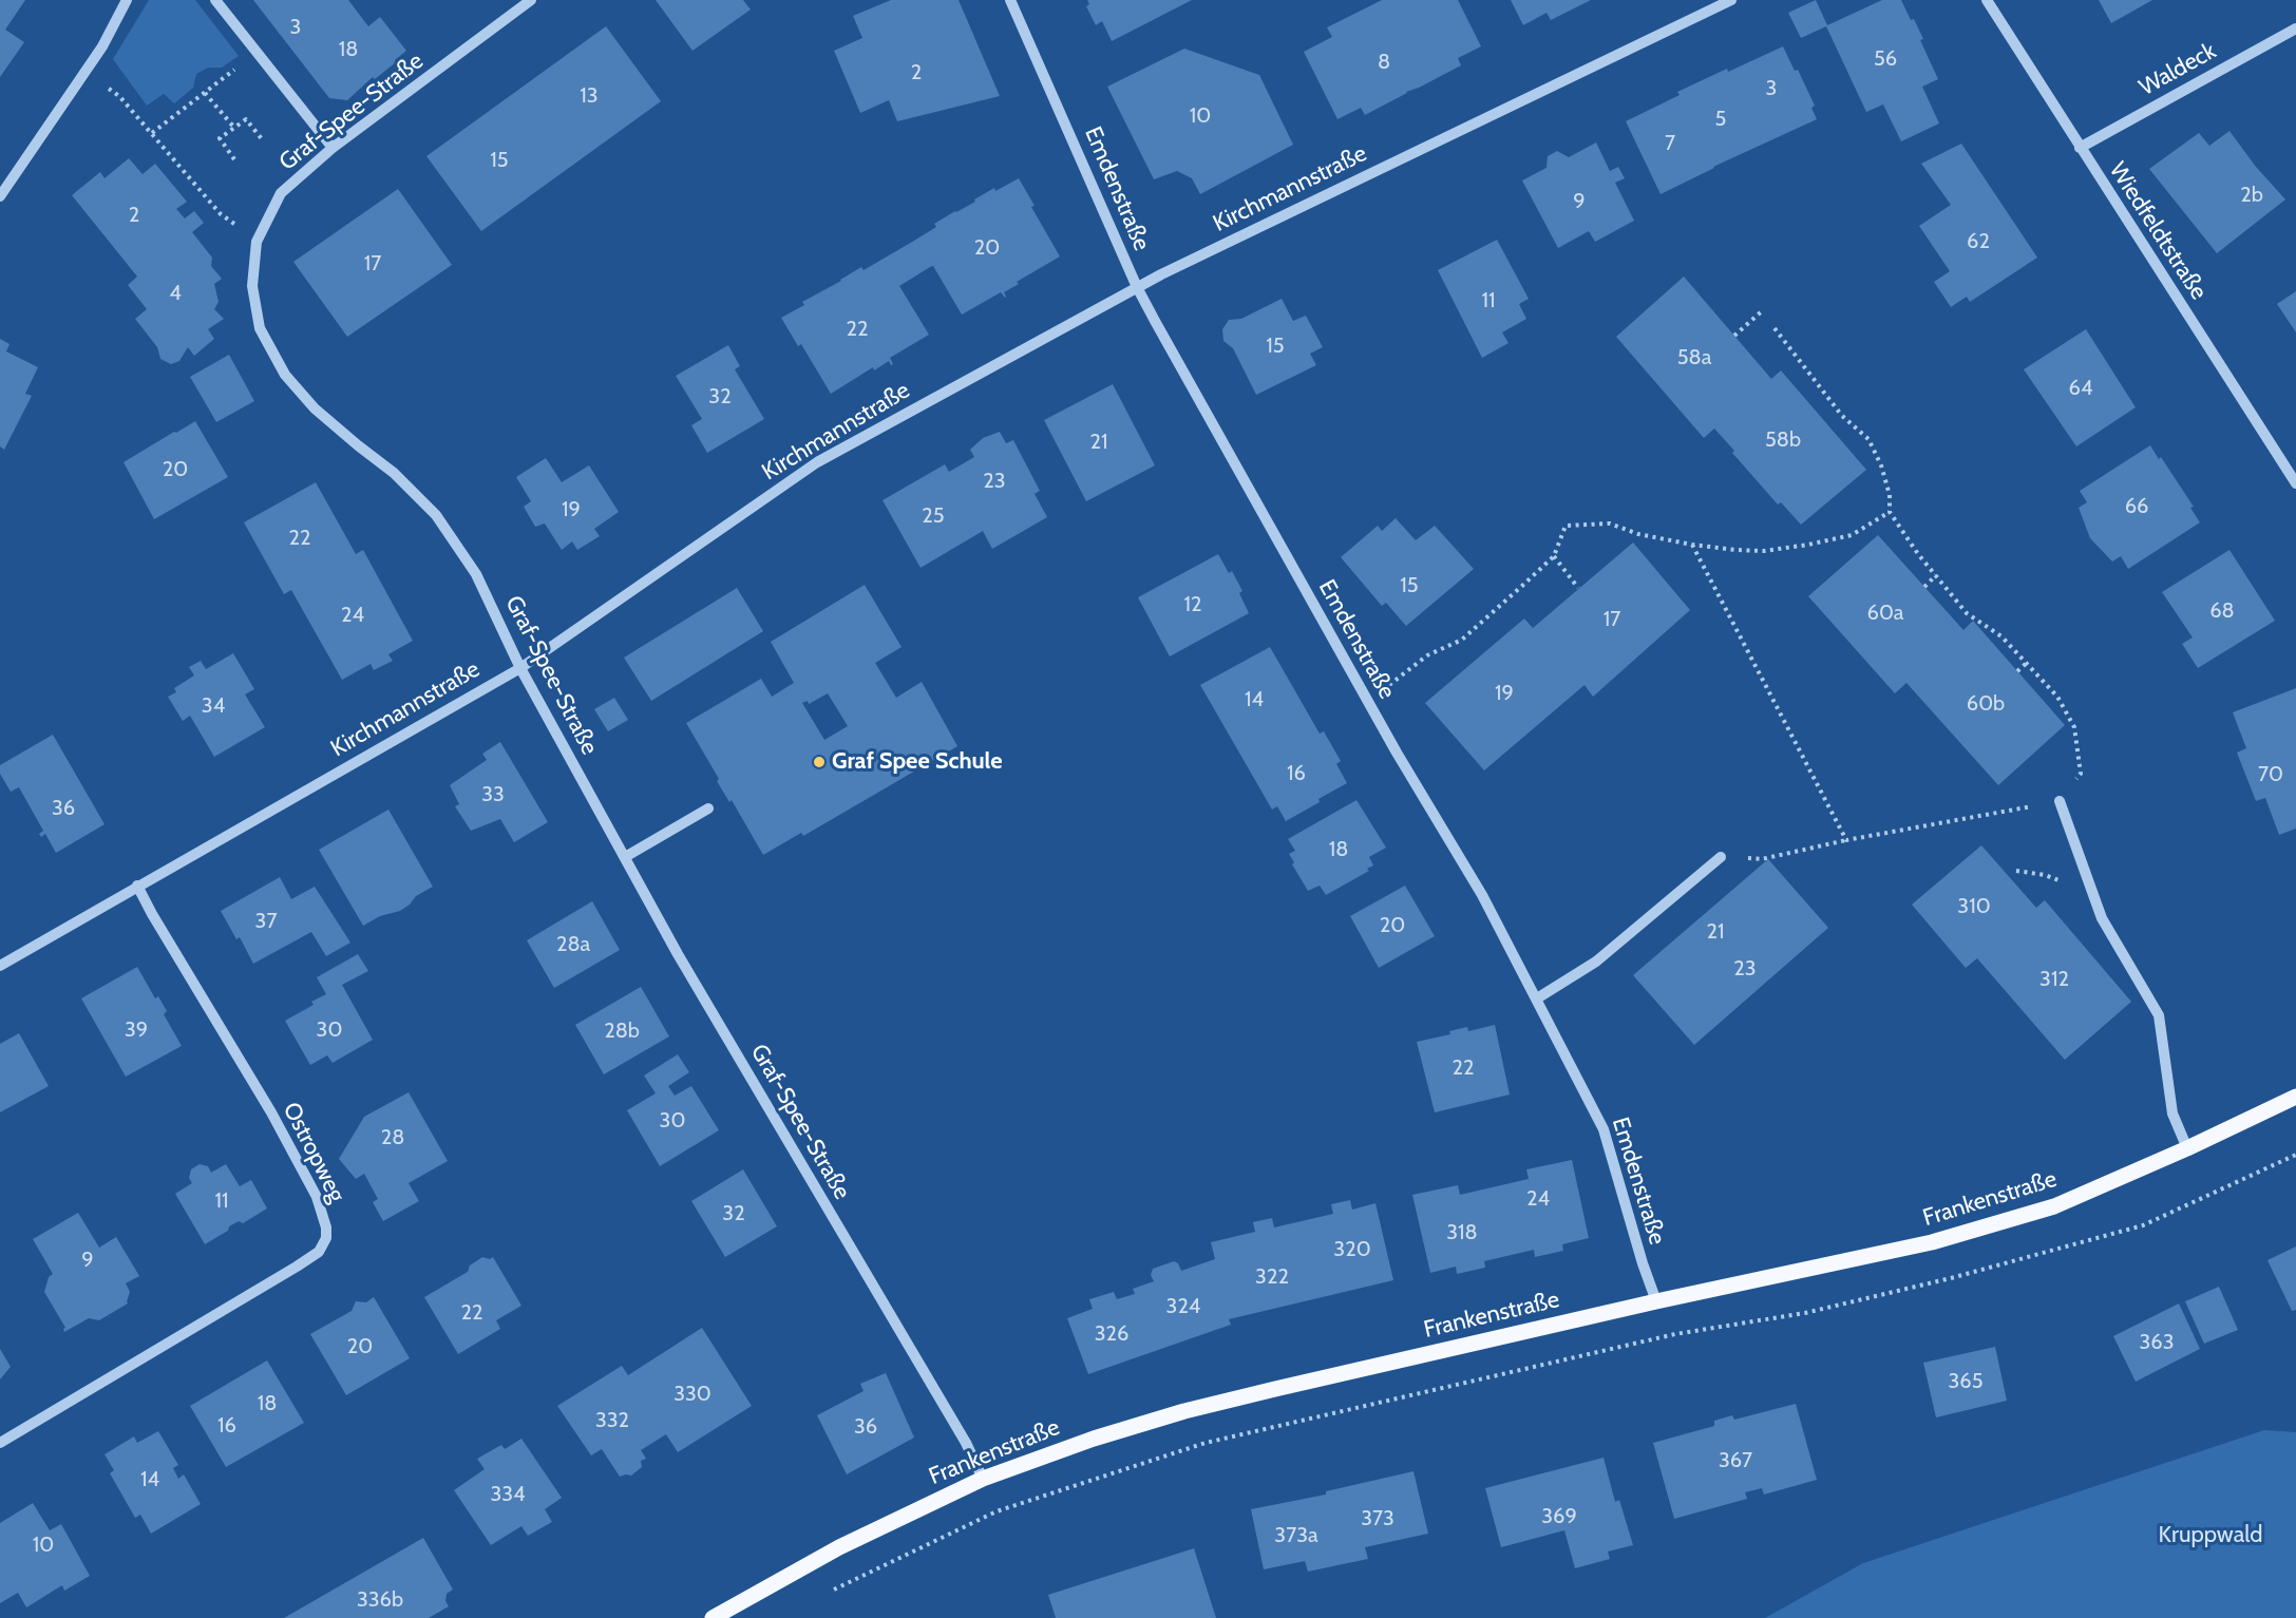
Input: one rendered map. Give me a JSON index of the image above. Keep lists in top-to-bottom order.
{
  "streets": {
    "main road": ["Frankenstraße"],
    "street": [
      "Waldeck",
      "Graf-Spee-Straße",
      "Emdenstraße",
      "Kirchmannstraße",
      "Wiedfeldtstraße",
      "Ostropweg"
    ]
  },
  "crossings": [
    ["Waldeck", "Wiedfeldtstraße"],
    ["Graf-Spee-Straße", "Kirchmannstraße"],
    ["Graf-Spee-Straße", "Frankenstraße"],
    ["Emdenstraße", "Kirchmannstraße"],
    ["Emdenstraße", "Frankenstraße"],
    ["Kirchmannstraße", "Ostropweg"]
  ],
  "parks": ["Kruppwald"],
  "places": ["Graf Spee Schule"],
  "house_numbers": [
    "3",
    "18",
    "56",
    "8",
    "2",
    "3",
    "13",
    "10",
    "5",
    "7",
    "15",
    "2b",
    "9",
    "2",
    "62",
    "20",
    "17",
    "4",
    "11",
    "22",
    "15",
    "58a",
    "64",
    "32",
    "58b",
    "21",
    "20",
    "23",
    "66",
    "19",
    "25",
    "22",
    "15",
    "12",
    "68",
    "60a",
    "24",
    "17",
    "19",
    "14",
    "60b",
    "34",
    "16",
    "70",
    "33",
    "36",
    "18",
    "310",
    "37",
    "20",
    "21",
    "28a",
    "23",
    "312",
    "39",
    "30",
    "28b",
    "22",
    "30",
    "28",
    "24",
    "11",
    "32",
    "318",
    "320",
    "9",
    "322",
    "324",
    "22",
    "326",
    "363",
    "20",
    "365",
    "330",
    "18",
    "332",
    "16",
    "36",
    "367",
    "14",
    "334",
    "369",
    "373",
    "373a",
    "10",
    "336b"
  ]
}
